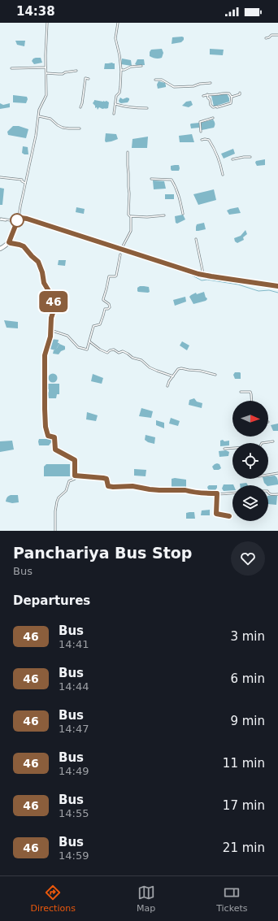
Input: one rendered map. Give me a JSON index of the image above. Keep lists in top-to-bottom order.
{
  "lines": ["bus line 46"],
  "north": "right",
  "page": {
    "status": "14:38",
    "on_map": "46",
    "heading": [
      ["Panchariya Bus Stop", "Bus"],
      "Departures"
    ],
    "list": [
      {
        "mark": "46",
        "name": "Bus",
        "note": "14:41",
        "value": "3 min"
      },
      {
        "mark": "46",
        "name": "Bus",
        "note": "14:44",
        "value": "6 min"
      },
      {
        "mark": "46",
        "name": "Bus",
        "note": "14:47",
        "value": "9 min"
      },
      {
        "mark": "46",
        "name": "Bus",
        "note": "14:49",
        "value": "11 min"
      },
      {
        "mark": "46",
        "name": "Bus",
        "note": "14:55",
        "value": "17 min"
      },
      {
        "mark": "46",
        "name": "Bus",
        "note": "14:59",
        "value": "21 min"
      }
    ],
    "tabs": ["Directions", "Map", "Tickets"]
  }
}
